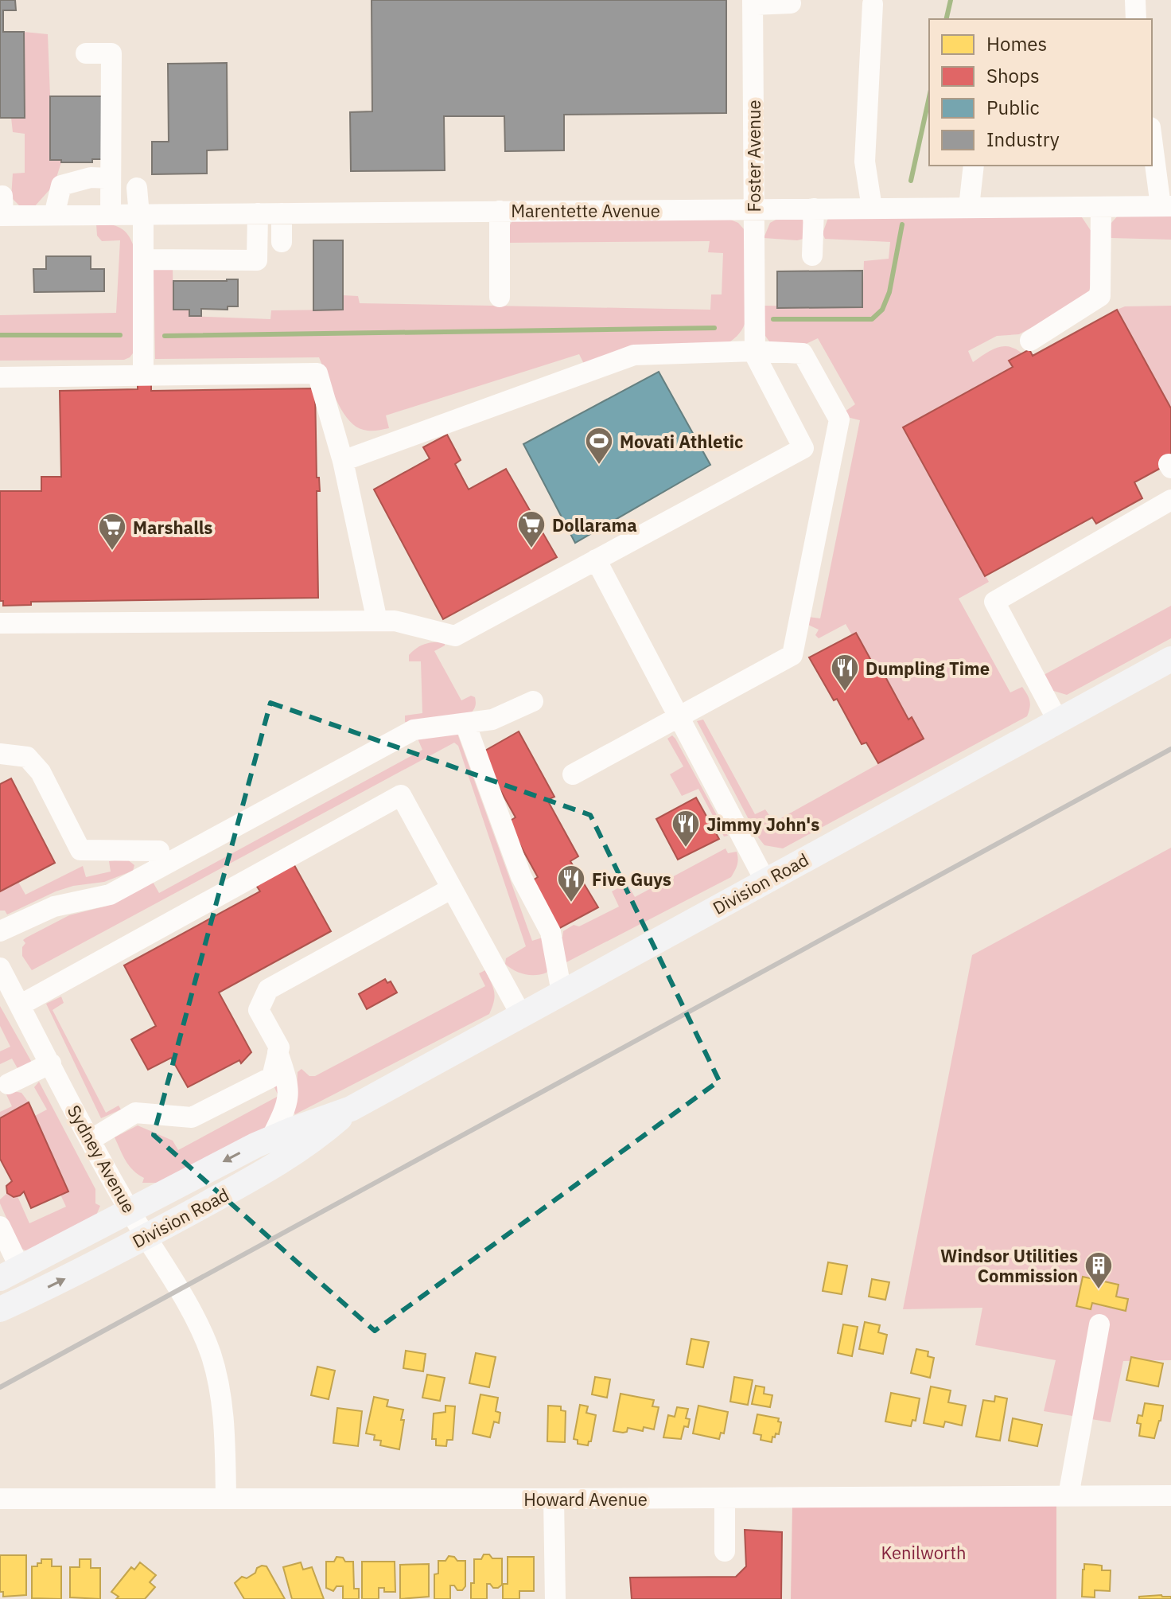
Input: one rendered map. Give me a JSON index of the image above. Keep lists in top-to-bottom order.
{
  "streets": {
    "main road": ["Division Road"],
    "street": [
      "Foster Avenue",
      "Marentette Avenue",
      "Sydney Avenue",
      "Howard Avenue"
    ]
  },
  "crossings": [
    ["Foster Avenue", "Marentette Avenue"],
    ["Division Road", "Sydney Avenue"],
    ["Sydney Avenue", "Howard Avenue"]
  ],
  "parks": ["Kenilworth"],
  "places": {
    "sports": ["Movati Athletic"],
    "supermarket": ["Dollarama", "Marshalls"],
    "restaurant": ["Dumpling Time", "Jimmy John's", "Five Guys"],
    "building": ["Windsor Utilities Commission"]
  },
  "legend": [
    "Homes",
    "Shops",
    "Public",
    "Industry"
  ]
}
